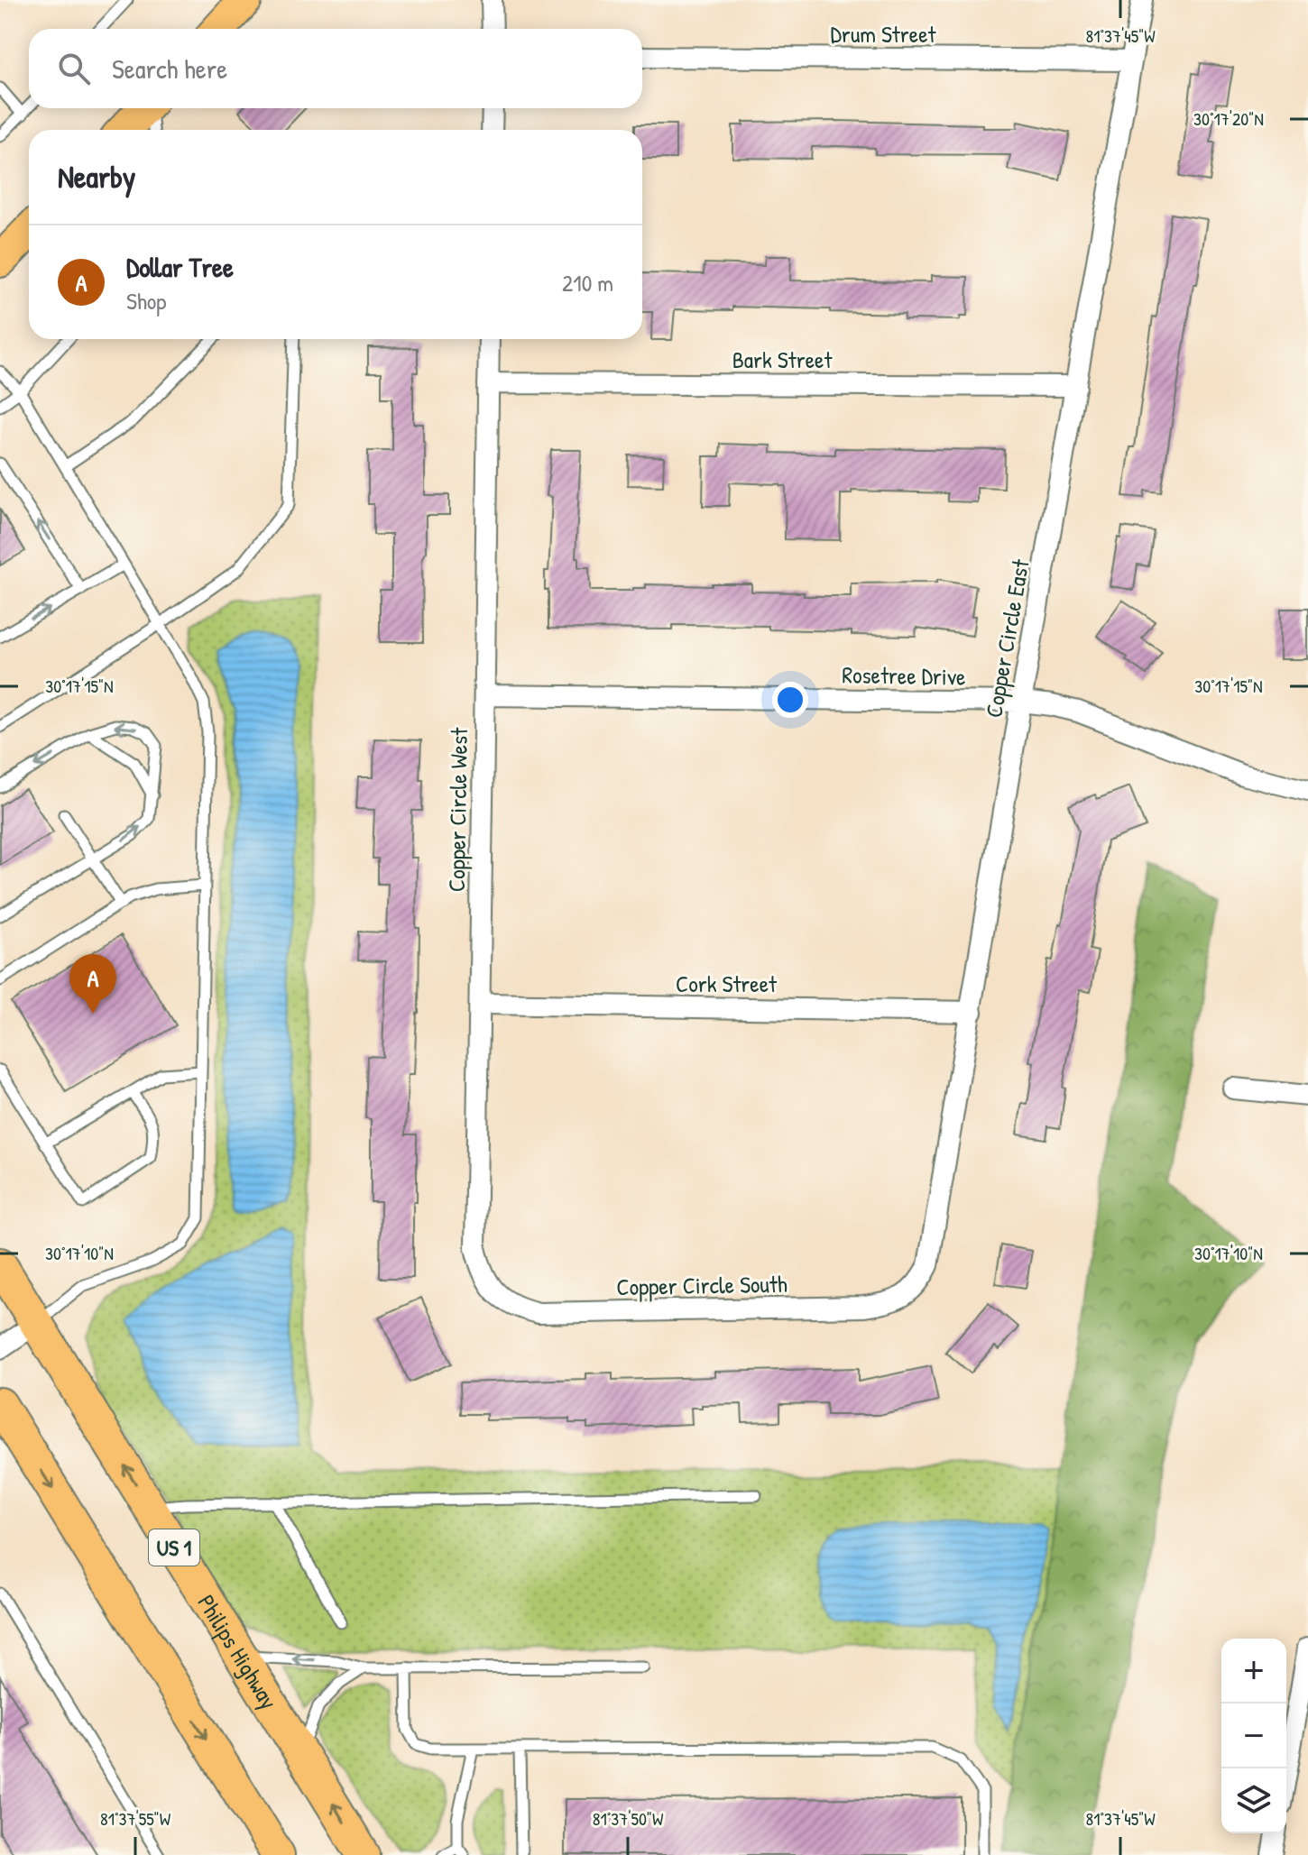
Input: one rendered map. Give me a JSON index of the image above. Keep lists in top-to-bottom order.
{
  "streets": {
    "main road": ["US 1", "Philips Highway"],
    "street": [
      "Drum Street",
      "Bark Street",
      "Copper Circle East",
      "Rosetree Drive",
      "Copper Circle West",
      "Cork Street",
      "Copper Circle South"
    ]
  },
  "crossings": [
    ["Drum Street", "Copper Circle East"],
    ["Bark Street", "Copper Circle East"],
    ["Bark Street", "Copper Circle West"],
    ["Copper Circle East", "Rosetree Drive"],
    ["Copper Circle East", "Cork Street"],
    ["Copper Circle East", "Copper Circle South"],
    ["Rosetree Drive", "Copper Circle West"],
    ["Copper Circle West", "Cork Street"],
    ["Copper Circle West", "Copper Circle South"]
  ],
  "page": {
    "search": "Search here",
    "heading": "Nearby",
    "list": [
      {
        "mark": "A",
        "name": "Dollar Tree",
        "note": "Shop",
        "value": "210 m"
      }
    ],
    "pins": "A",
    "map_buttons": ["+", "−"]
  },
  "coordinates": [
    "81°37'45\"W",
    "30°17'20\"N",
    "30°17'15\"N",
    "30°17'10\"N",
    "81°37'55\"W",
    "81°37'50\"W"
  ]
}
